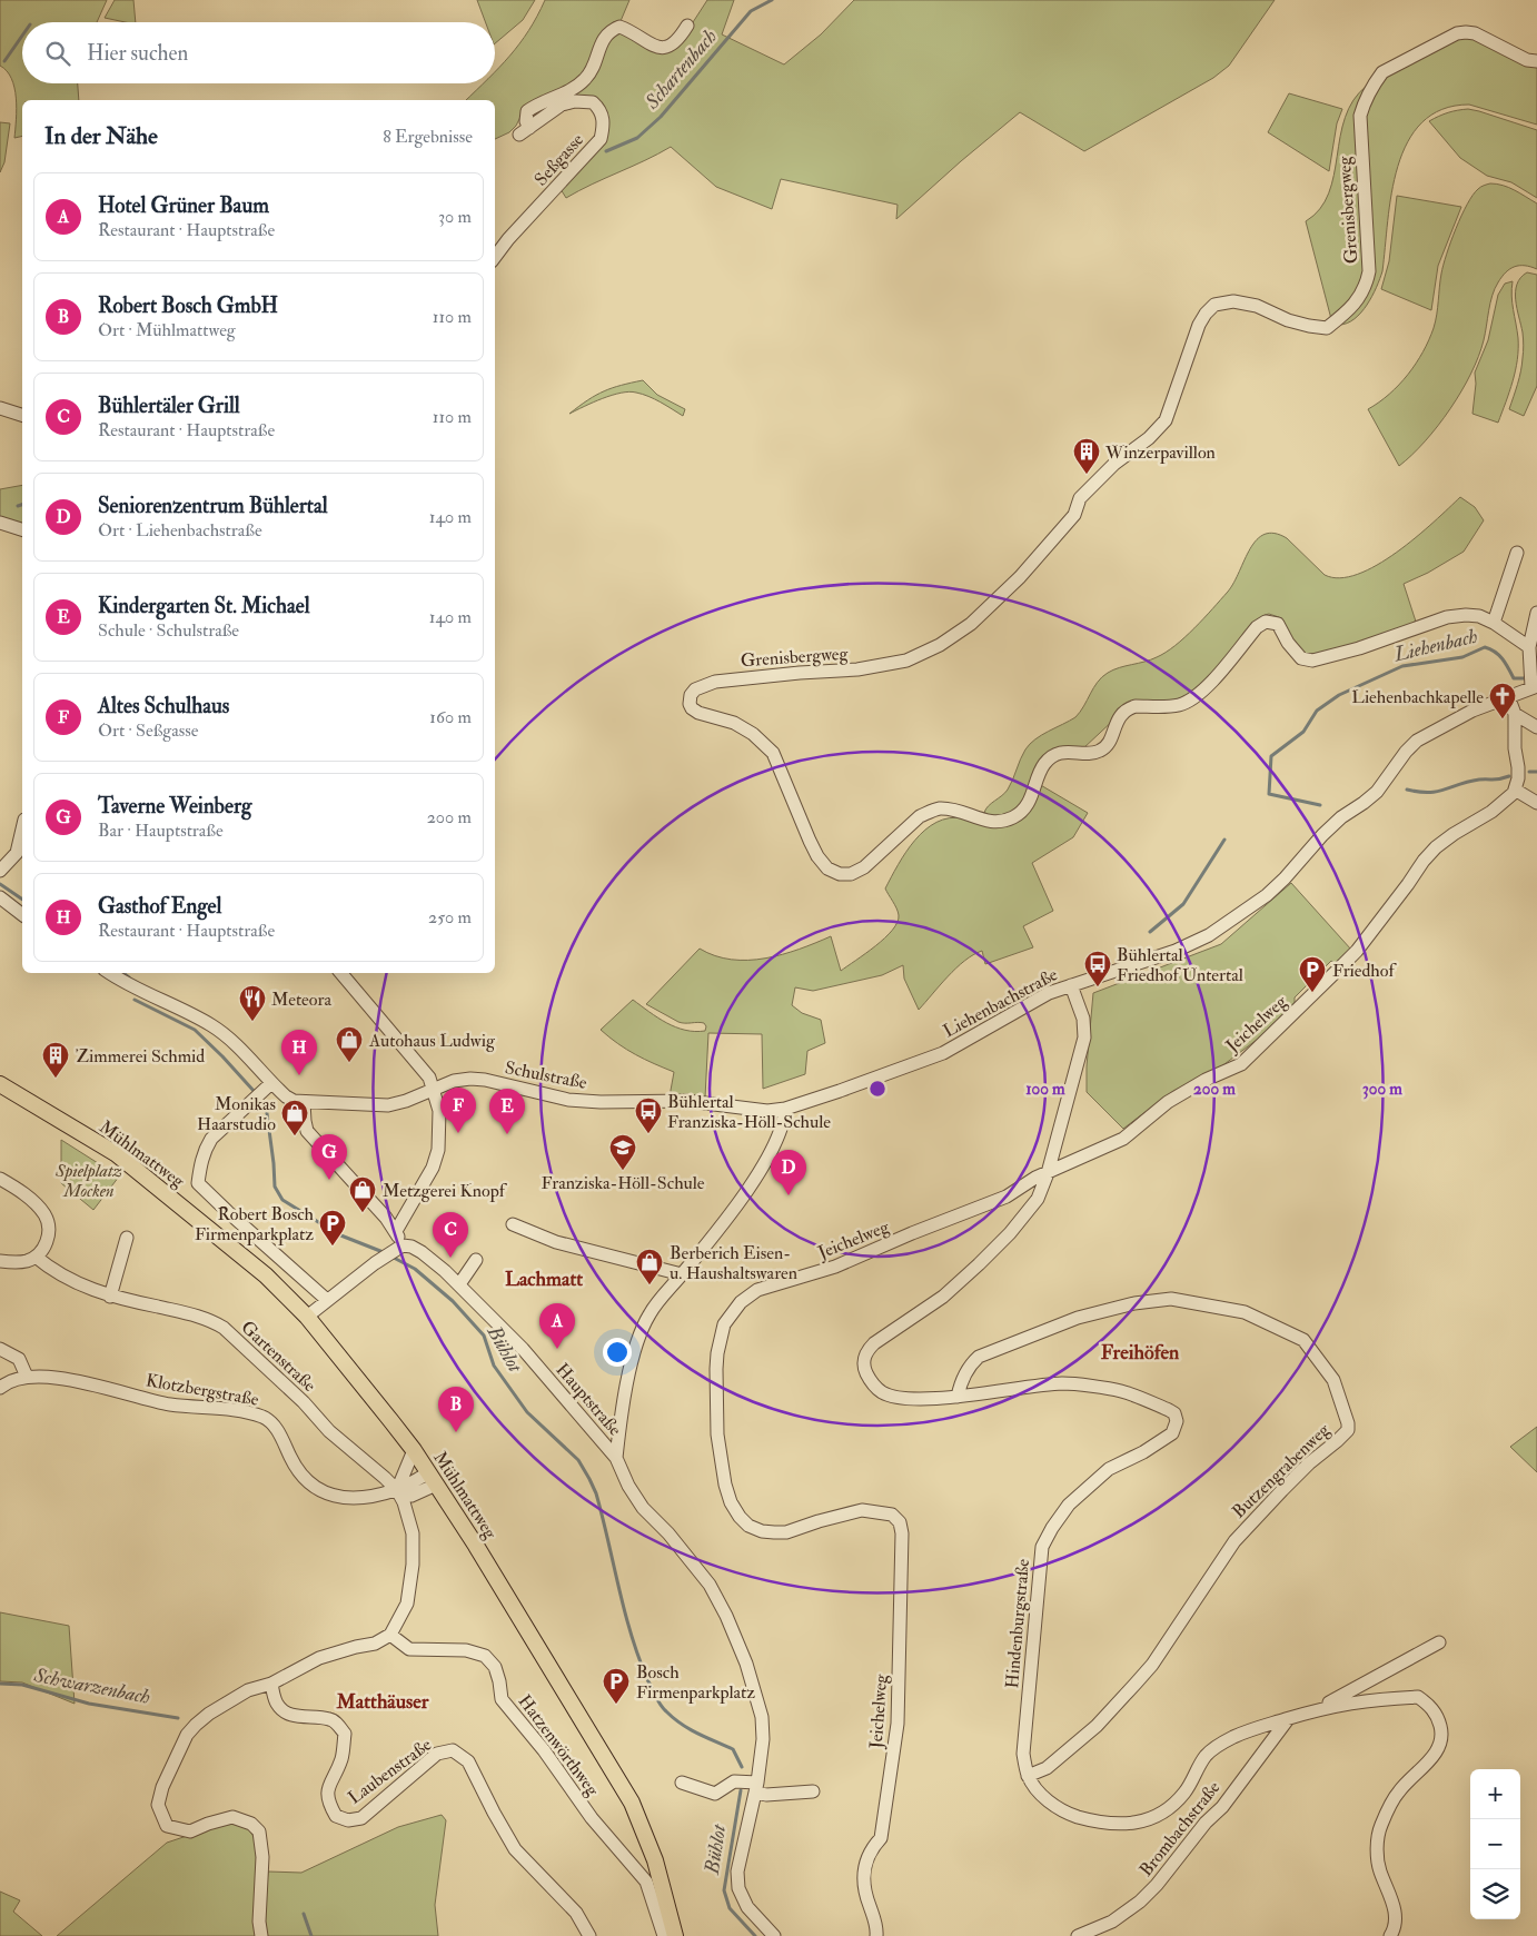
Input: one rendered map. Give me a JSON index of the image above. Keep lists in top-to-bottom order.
{
  "streets": {
    "main road": ["Mühlmattweg"],
    "street": [
      "Seßgasse",
      "Grenisbergweg",
      "Liehenbachstraße",
      "Jeichelweg",
      "Schulstraße",
      "Gartenstraße",
      "Klotzbergstraße",
      "Hauptstraße",
      "Butzengrabenweg",
      "Hindenburgstraße",
      "Hatzenwörthweg",
      "Laubenstraße",
      "Brombachstraße"
    ]
  },
  "crossings": [
    ["Liehenbachstraße", "Schulstraße"],
    ["Liehenbachstraße", "Hindenburgstraße"],
    ["Jeichelweg", "Hindenburgstraße"],
    ["Mühlmattweg", "Klotzbergstraße"],
    ["Gartenstraße", "Klotzbergstraße"],
    ["Butzengrabenweg", "Hindenburgstraße"]
  ],
  "districts": ["Lachmatt", "Freihöfen", "Matthäuser"],
  "water": [
    "Schartenbach",
    "Liehenbach",
    "Bühlot",
    "Schwarzenbach"
  ],
  "parks": ["Spielplatz Mocken"],
  "places": {
    "building": ["Winzerpavillon", "Zimmerei Schmid"],
    "church": ["Liehenbachkapelle"],
    "bus stop": ["Bühlertal Friedhof Untertal", "Bühlertal Franziska-Höll-Schule"],
    "parking": ["Friedhof", "Robert Bosch Firmenparkplatz", "Bosch Firmenparkplatz"],
    "restaurant": ["Meteora"],
    "shop": [
      "Autohaus Ludwig",
      "Monikas Haarstudio",
      "Metzgerei Knopf",
      "Berberich Eisen- u. Haushaltswaren"
    ],
    "school or university": ["Franziska-Höll-Schule"]
  },
  "page": {
    "search": "Hier suchen",
    "heading": ["In der Nähe", "8 Ergebnisse"],
    "list": [
      {
        "mark": "A",
        "name": "Hotel Grüner Baum",
        "note": "Restaurant · Hauptstraße",
        "value": "30 m"
      },
      {
        "mark": "B",
        "name": "Robert Bosch GmbH",
        "note": "Ort · Mühlmattweg",
        "value": "110 m"
      },
      {
        "mark": "C",
        "name": "Bühlertäler Grill",
        "note": "Restaurant · Hauptstraße",
        "value": "110 m"
      },
      {
        "mark": "D",
        "name": "Seniorenzentrum Bühlertal",
        "note": "Ort · Liehenbachstraße",
        "value": "140 m"
      },
      {
        "mark": "E",
        "name": "Kindergarten St. Michael",
        "note": "Schule · Schulstraße",
        "value": "140 m"
      },
      {
        "mark": "F",
        "name": "Altes Schulhaus",
        "note": "Ort · Seßgasse",
        "value": "160 m"
      },
      {
        "mark": "G",
        "name": "Taverne Weinberg",
        "note": "Bar · Hauptstraße",
        "value": "200 m"
      },
      {
        "mark": "H",
        "name": "Gasthof Engel",
        "note": "Restaurant · Hauptstraße",
        "value": "250 m"
      }
    ],
    "pins": [
      "H",
      "F",
      "E",
      "G",
      "D",
      "C",
      "A",
      "B"
    ],
    "map_buttons": ["+", "−"]
  },
  "rings": ["100 m", "200 m", "300 m"]
}
